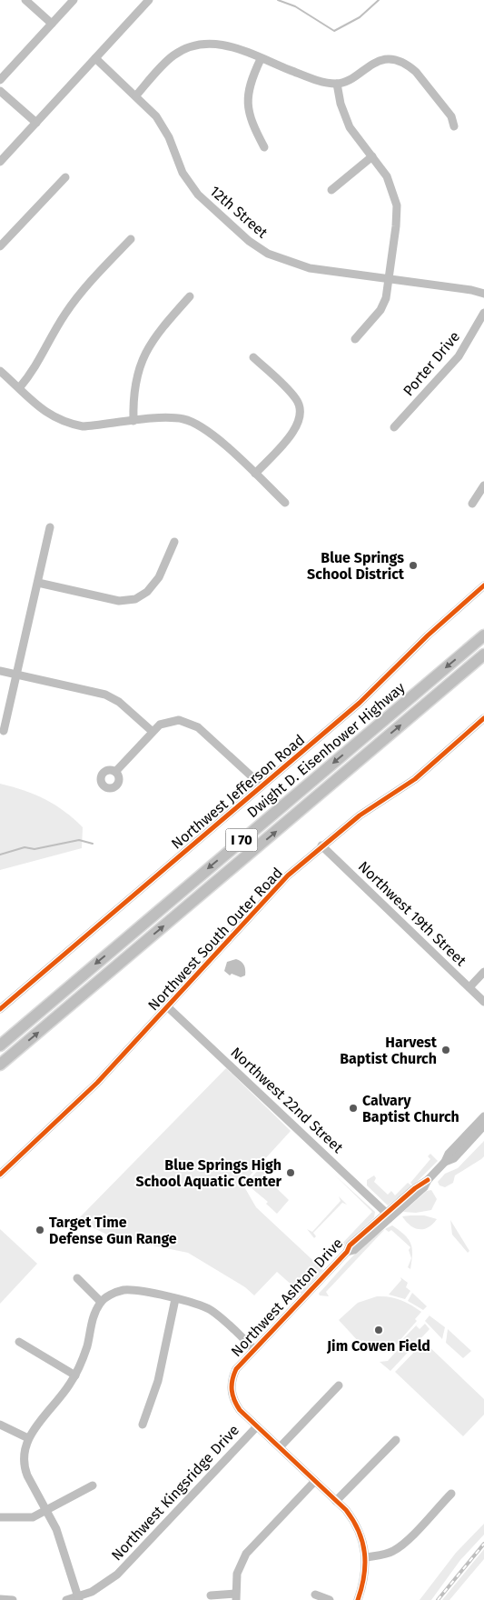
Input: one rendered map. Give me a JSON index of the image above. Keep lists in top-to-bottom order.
{
  "streets": {
    "highway": ["Dwight D. Eisenhower Highway", "I 70"],
    "street": [
      "12th Street",
      "Porter Drive",
      "Northwest Jefferson Road",
      "Northwest 19th Street",
      "Northwest South Outer Road",
      "Northwest 22nd Street",
      "Northwest Ashton Drive",
      "Northwest Kingsridge Drive"
    ]
  },
  "crossings": [
    ["Northwest 19th Street", "Northwest South Outer Road"],
    ["Northwest South Outer Road", "Northwest 22nd Street"],
    ["Northwest 22nd Street", "Northwest Ashton Drive"],
    ["Northwest Ashton Drive", "Northwest Kingsridge Drive"]
  ],
  "places": [
    "Blue Springs School District",
    "Harvest Baptist Church",
    "Calvary Baptist Church",
    "Blue Springs High School Aquatic Center",
    "Target Time Defense Gun Range",
    "Jim Cowen Field"
  ]
}
